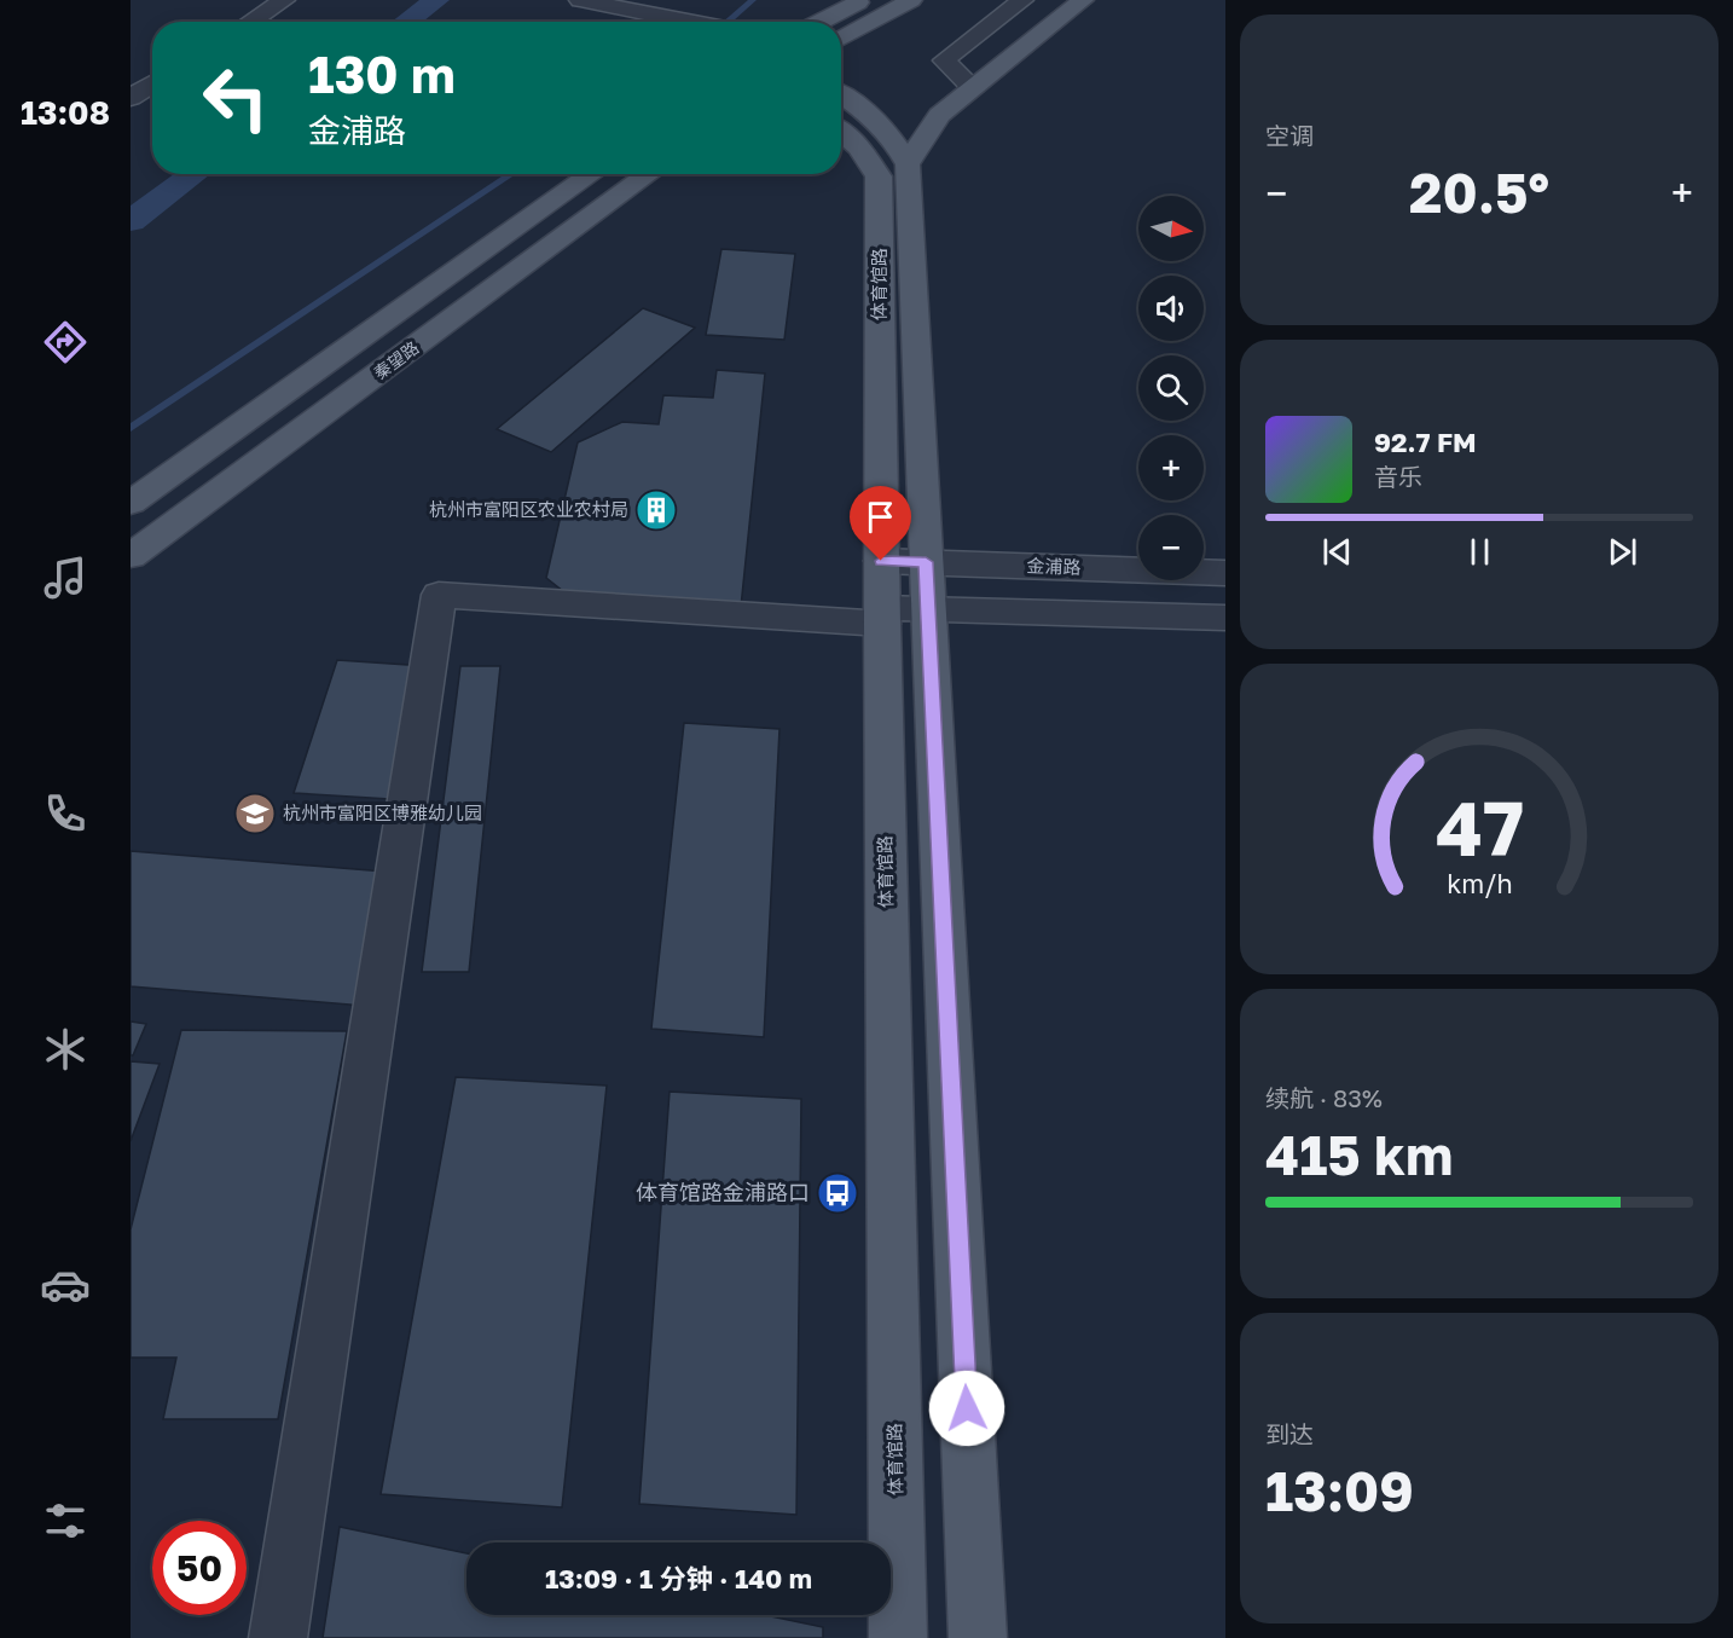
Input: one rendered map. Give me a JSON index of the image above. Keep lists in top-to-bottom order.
{
  "streets": {
    "main road": ["体育馆路", "秦望路"],
    "street": ["金浦路"]
  },
  "crossings": [
    ["体育馆路", "金浦路"]
  ],
  "places": {
    "building": ["杭州市富阳区农业农村局"],
    "school or university": ["杭州市富阳区博雅幼儿园"],
    "bus stop": ["体育馆路金浦路口"]
  },
  "north": "right",
  "page": {
    "tabs": "13:08",
    "tile": [
      "空调",
      ["续航 · 83%", "415 km"],
      ["到达", "13:09"]
    ],
    "turn": ["130 m", "金浦路"],
    "heat": ["−", "20.5°", "+"],
    "map_buttons": ["+", "−"],
    "song": ["92.7 FM", "音乐"],
    "limit": "50",
    "trip": "13:09 · 1 分钟 · 140 m",
    "gauge": ["47", "km/h"]
  }
}
